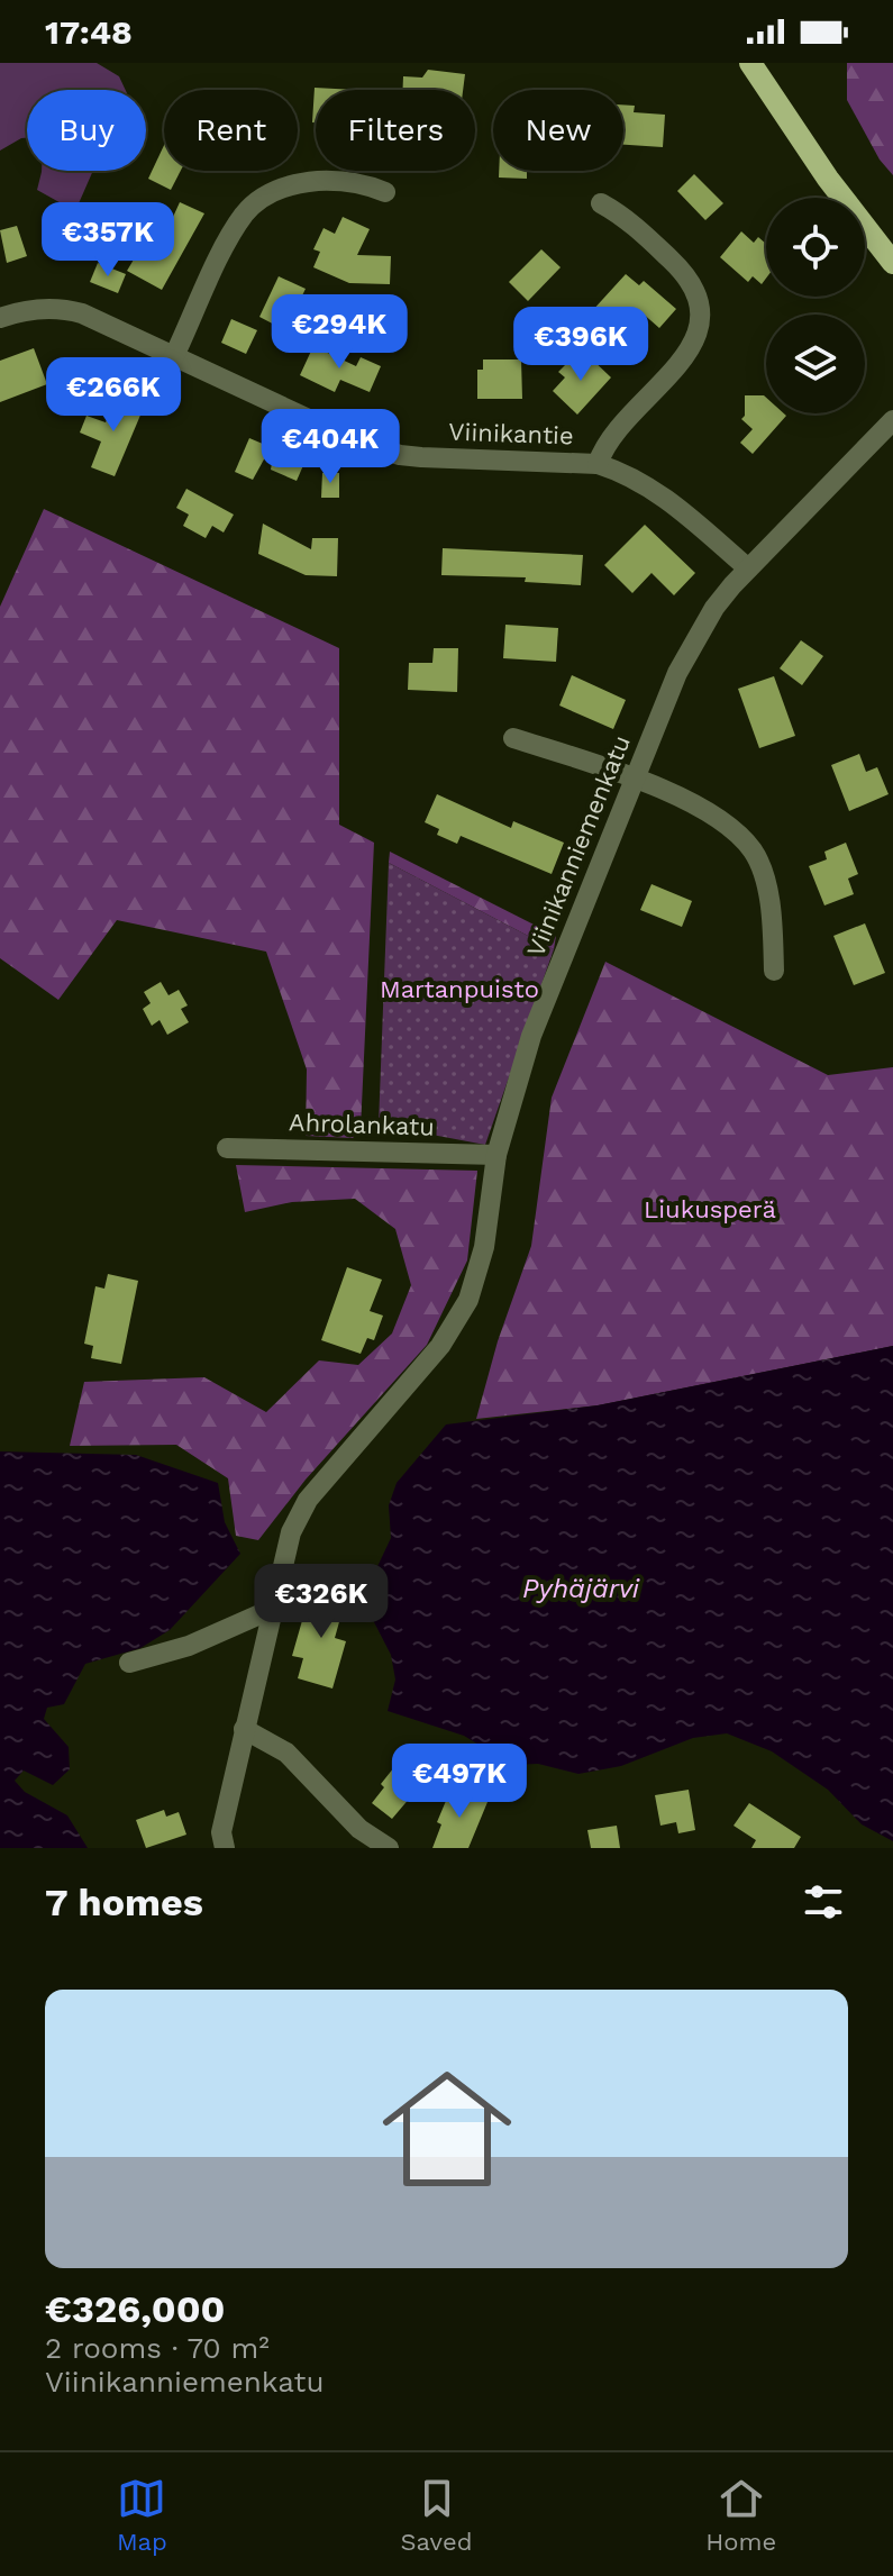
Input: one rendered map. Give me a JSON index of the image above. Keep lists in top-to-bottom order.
{
  "streets": {
    "street": ["Viinikantie", "Viinikanniemenkatu", "Ahrolankatu"]
  },
  "crossings": [
    ["Viinikantie", "Viinikanniemenkatu"],
    ["Viinikanniemenkatu", "Ahrolankatu"]
  ],
  "water": ["Pyhäjärvi"],
  "parks": ["Martanpuisto", "Liukusperä"],
  "page": {
    "status": "17:48",
    "chip": [
      "Buy",
      "Rent",
      "Filters",
      "New"
    ],
    "price": [
      "€357K",
      "€294K",
      "€396K",
      "€266K",
      "€404K",
      "€326K",
      "€497K"
    ],
    "heading": "7 homes",
    "list": [
      {
        "name": "€326,000",
        "note": "2 rooms · 70 m² · Viinikanniemenkatu"
      }
    ],
    "tabs": ["Map", "Saved", "Home"]
  }
}
